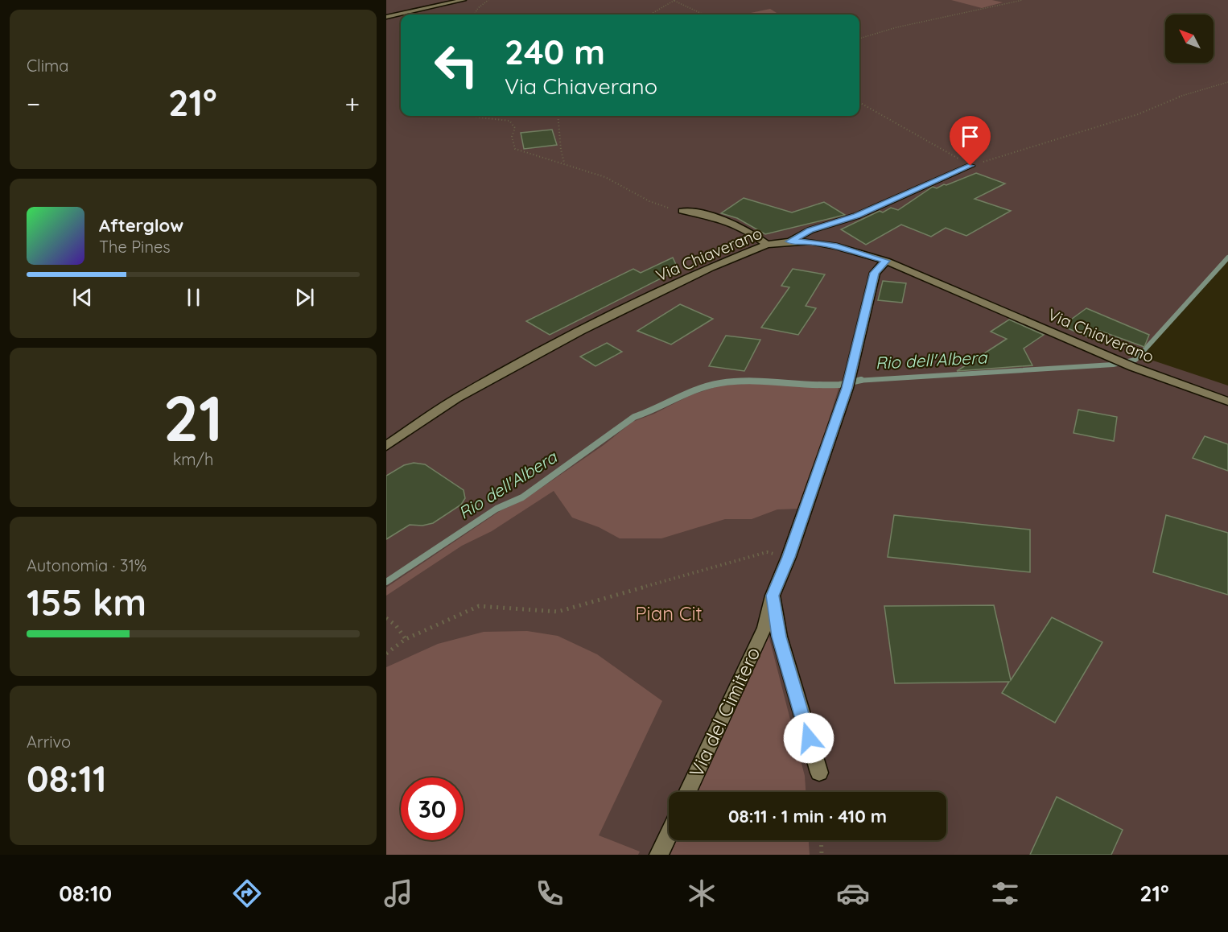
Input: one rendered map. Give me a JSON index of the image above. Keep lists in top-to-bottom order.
{
  "streets": {
    "street": ["Via Chiaverano", "Via del Cimitero"]
  },
  "crossings": [
    ["Via Chiaverano", "Via del Cimitero"]
  ],
  "water": ["Rio dell'Albera"],
  "parks": ["Pian Cit"],
  "north": "top left",
  "page": {
    "tile": [
      "Clima",
      ["21", "km/h"],
      ["Autonomia · 31%", "155 km"],
      ["Arrivo", "08:11"]
    ],
    "turn": ["240 m", "Via Chiaverano"],
    "heat": ["−", "21°", "+"],
    "song": ["Afterglow", "The Pines"],
    "limit": "30",
    "trip": "08:11 · 1 min · 410 m",
    "tabs": ["08:10", "21°"]
  }
}
